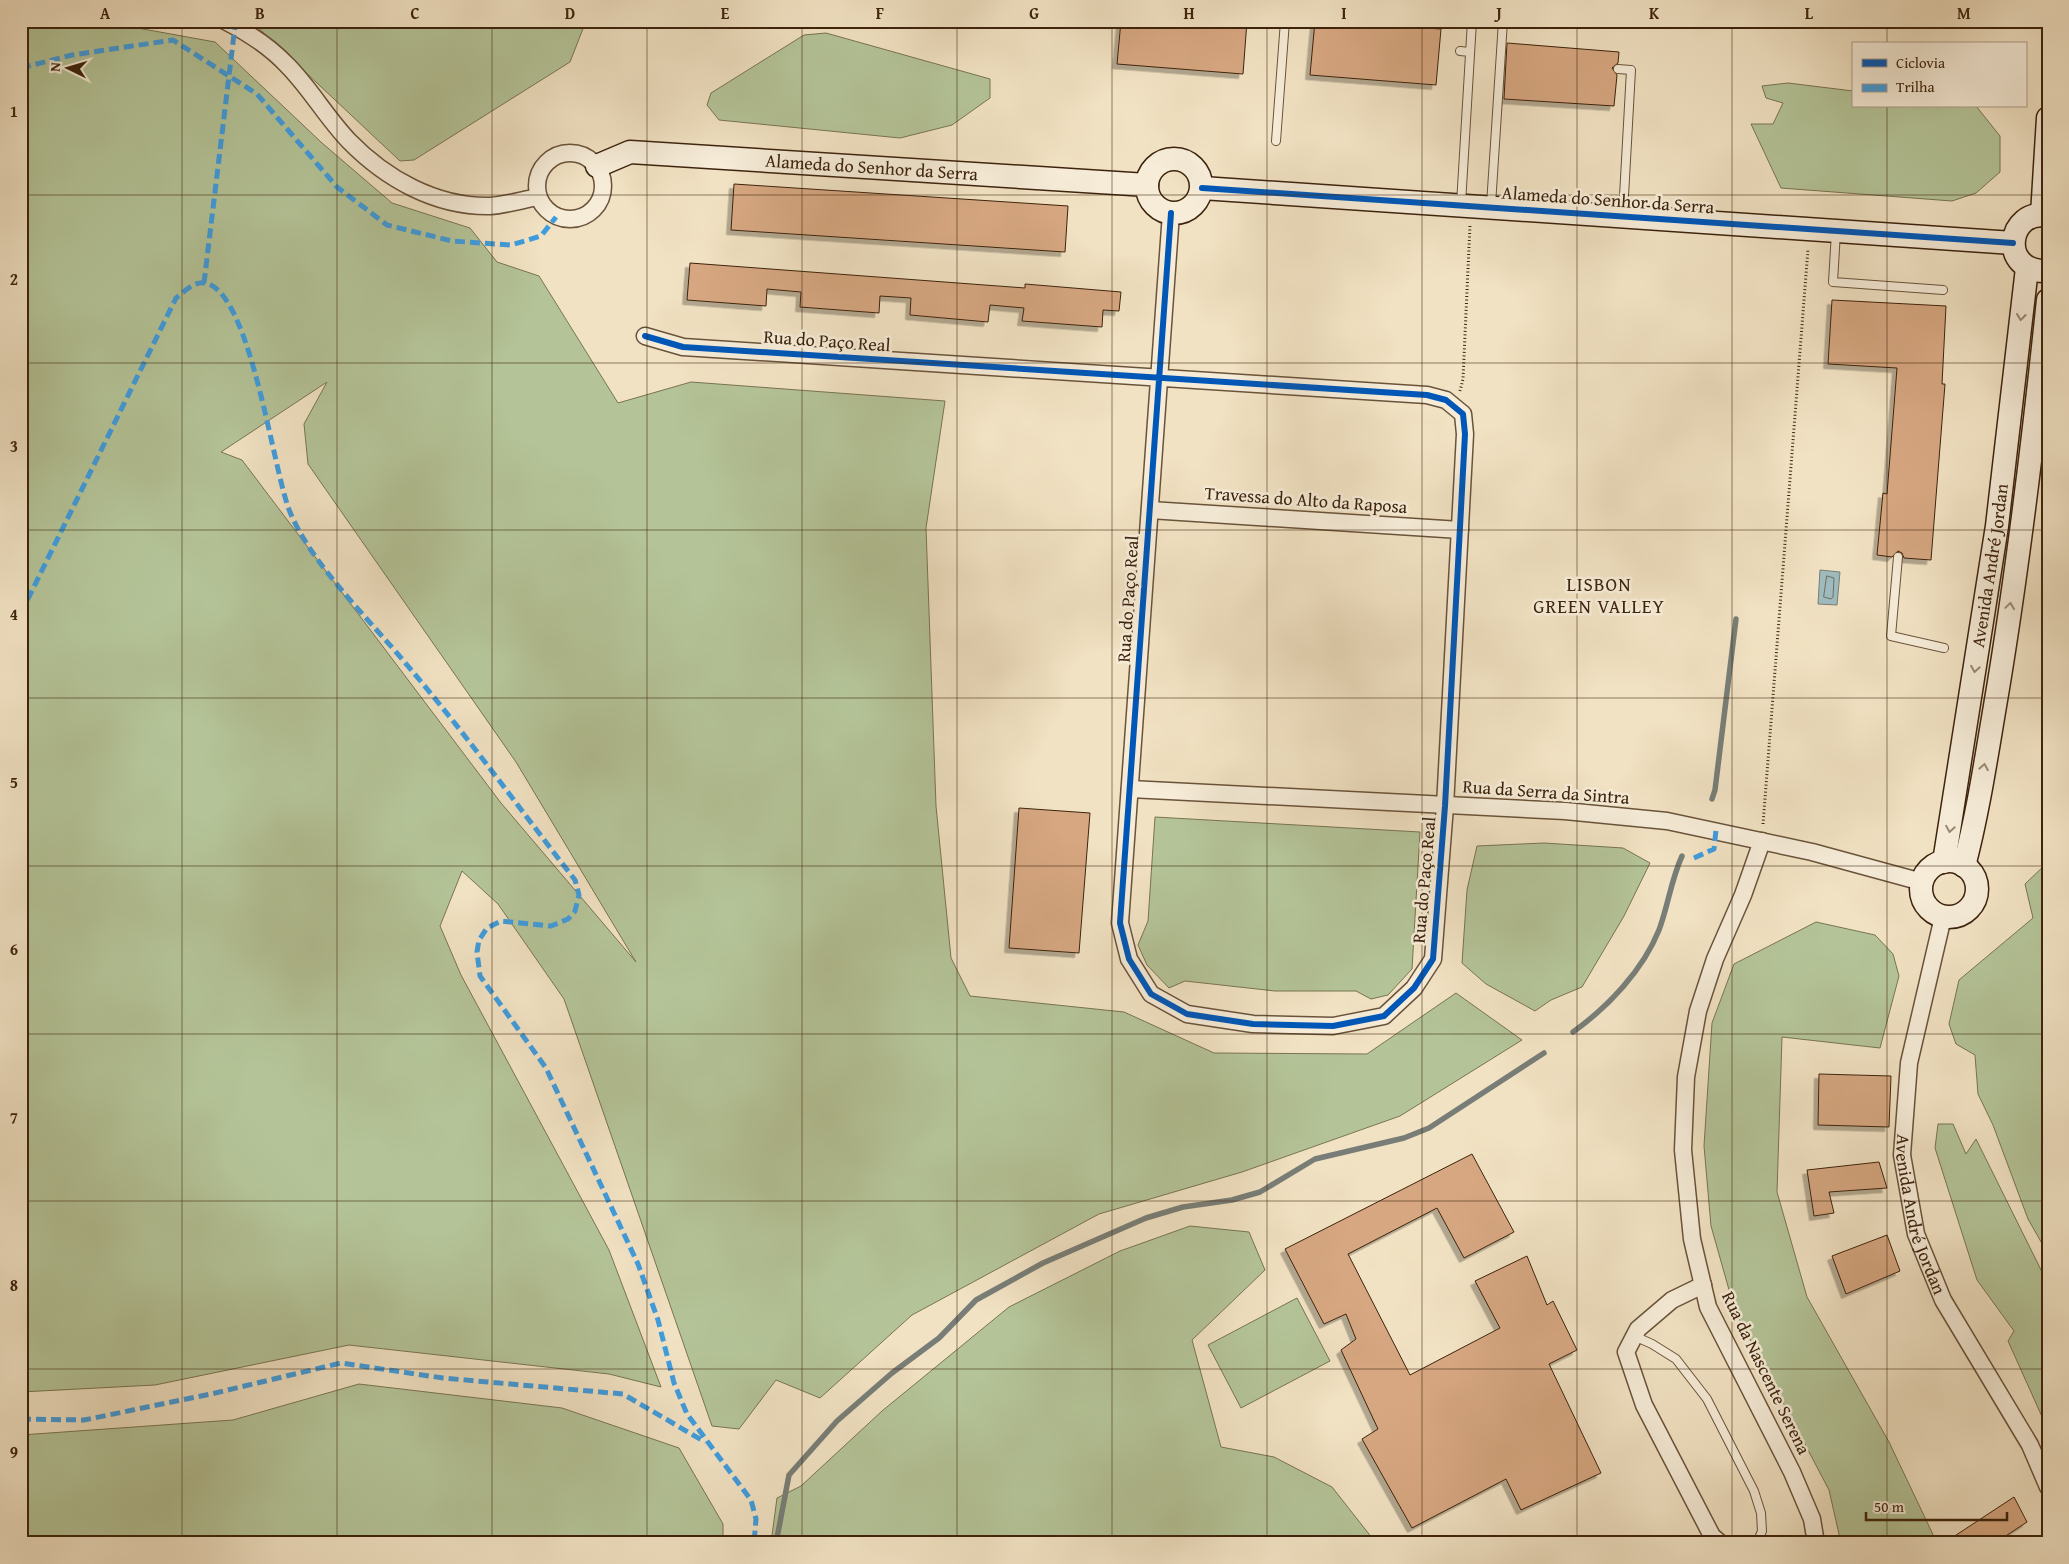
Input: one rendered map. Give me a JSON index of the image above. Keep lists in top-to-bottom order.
{
  "streets": {
    "street": [
      "Alameda do Senhor da Serra",
      "Rua do Paço Real",
      "Travessa do Alto da Raposa",
      "Avenida André Jordan",
      "Rua da Serra da Sintra",
      "Rua da Nascente Serena"
    ]
  },
  "crossings": [
    ["Alameda do Senhor da Serra", "Rua do Paço Real"],
    ["Rua do Paço Real", "Travessa do Alto da Raposa"],
    ["Rua do Paço Real", "Rua da Serra da Sintra"],
    ["Avenida André Jordan", "Rua da Serra da Sintra"],
    ["Rua da Serra da Sintra", "Rua da Nascente Serena"]
  ],
  "districts": ["LISBON GREEN VALLEY"],
  "legend": ["Ciclovia", "Trilha"],
  "scale_bar": "50 m",
  "north": "left",
  "grid": {
    "columns": [
      "A",
      "B",
      "C",
      "D",
      "E",
      "F",
      "G",
      "H",
      "I",
      "J",
      "K",
      "L",
      "M"
    ],
    "rows": [
      "1",
      "2",
      "3",
      "4",
      "5",
      "6",
      "7",
      "8",
      "9"
    ]
  }
}
